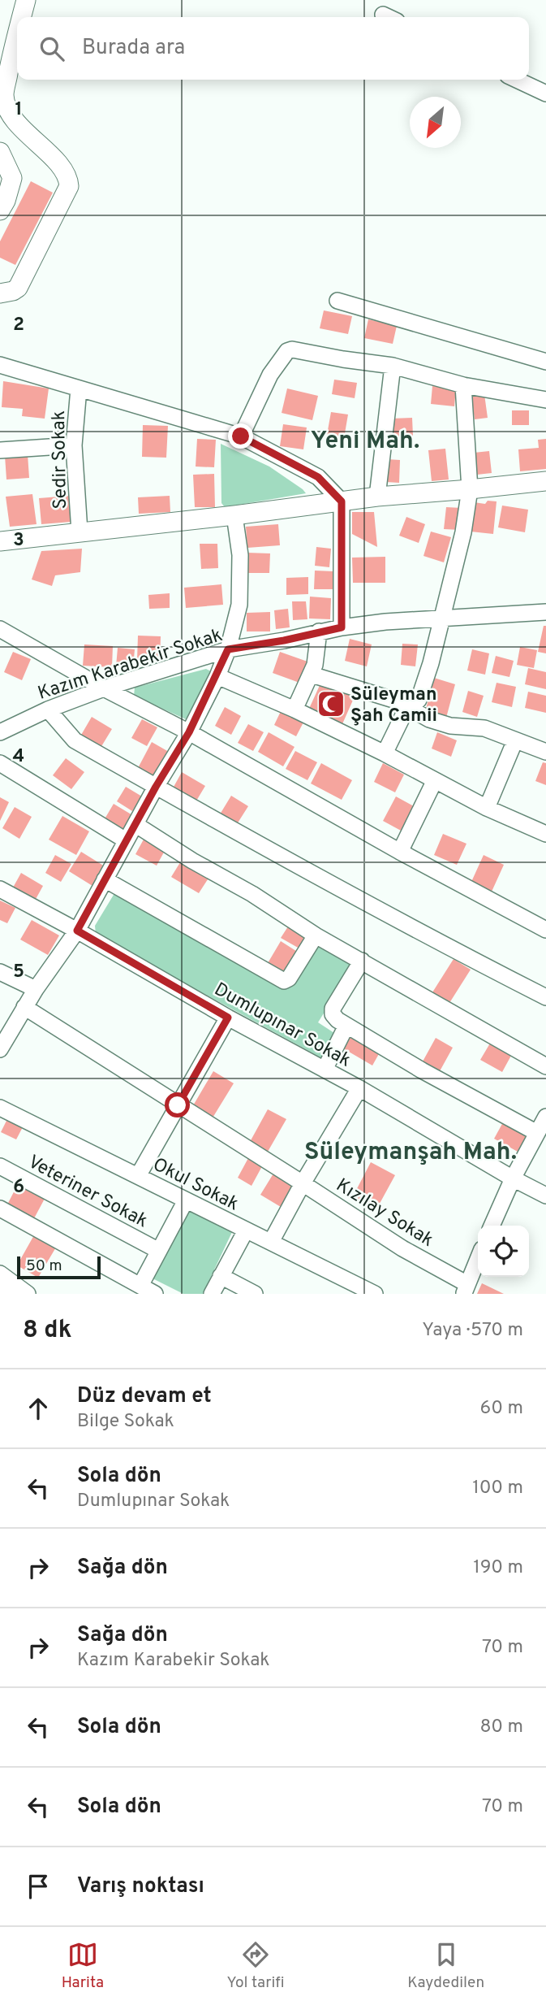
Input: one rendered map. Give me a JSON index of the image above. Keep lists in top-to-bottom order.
{
  "streets": {
    "street": [
      "Sedir Sokak",
      "Kazım Karabekir Sokak",
      "Dumlupınar Sokak",
      "Okul Sokak",
      "Veteriner Sokak",
      "Kızılay Sokak"
    ]
  },
  "districts": ["Yeni Mah.", "Süleymanşah Mah."],
  "places": {
    "mosque": ["Süleyman Şah Camii"]
  },
  "scale_bar": "50 m",
  "north": "bottom left",
  "page": {
    "search": "Burada ara",
    "scale": "50 m",
    "heading": ["8 dk", "Yaya · 570 m"],
    "list": [
      ["Düz devam et", "Bilge Sokak", "60 m"],
      ["Sola dön", "Dumlupınar Sokak", "100 m"],
      ["Sağa dön", "190 m"],
      ["Sağa dön", "Kazım Karabekir Sokak", "70 m"],
      ["Sola dön", "80 m"],
      ["Sola dön", "70 m"],
      "Varış noktası"
    ],
    "nav": ["Harita", "Yol tarifi", "Kaydedilen"]
  },
  "grid": {
    "rows": [
      "1",
      "2",
      "3",
      "4",
      "5",
      "6"
    ]
  }
}
